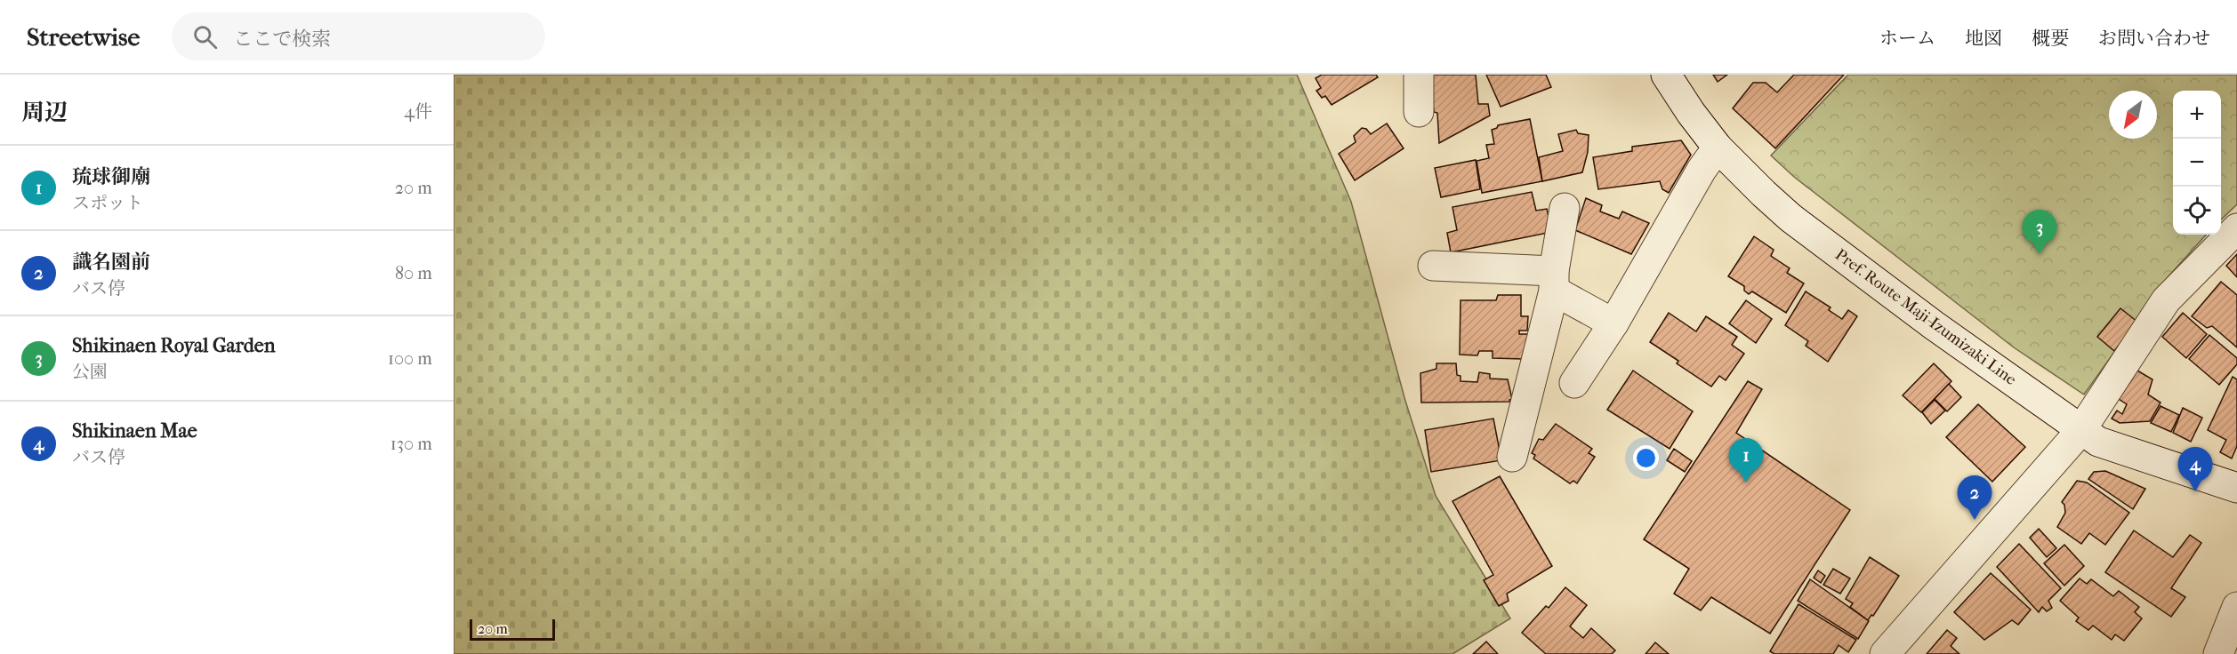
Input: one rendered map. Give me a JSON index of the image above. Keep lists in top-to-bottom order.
{
  "streets": {
    "street": ["Pref. Route Maji-Izumizaki Line"]
  },
  "scale_bar": "20 m",
  "north": "bottom left",
  "page": {
    "header": "Streetwise",
    "search": "ここで検索",
    "nav": [
      "ホーム",
      "地図",
      "概要",
      "お問い合わせ"
    ],
    "heading": ["周辺", "4件"],
    "map_buttons": ["+", "−"],
    "list": [
      {
        "mark": "1",
        "name": "琉球御廟",
        "note": "スポット",
        "value": "20 m"
      },
      {
        "mark": "2",
        "name": "識名園前",
        "note": "バス停",
        "value": "80 m"
      },
      {
        "mark": "3",
        "name": "Shikinaen Royal Garden",
        "note": "公園",
        "value": "100 m"
      },
      {
        "mark": "4",
        "name": "Shikinaen Mae",
        "note": "バス停",
        "value": "130 m"
      }
    ],
    "pins": [
      "3",
      "1",
      "4",
      "2"
    ],
    "scale": "20 m"
  }
}
